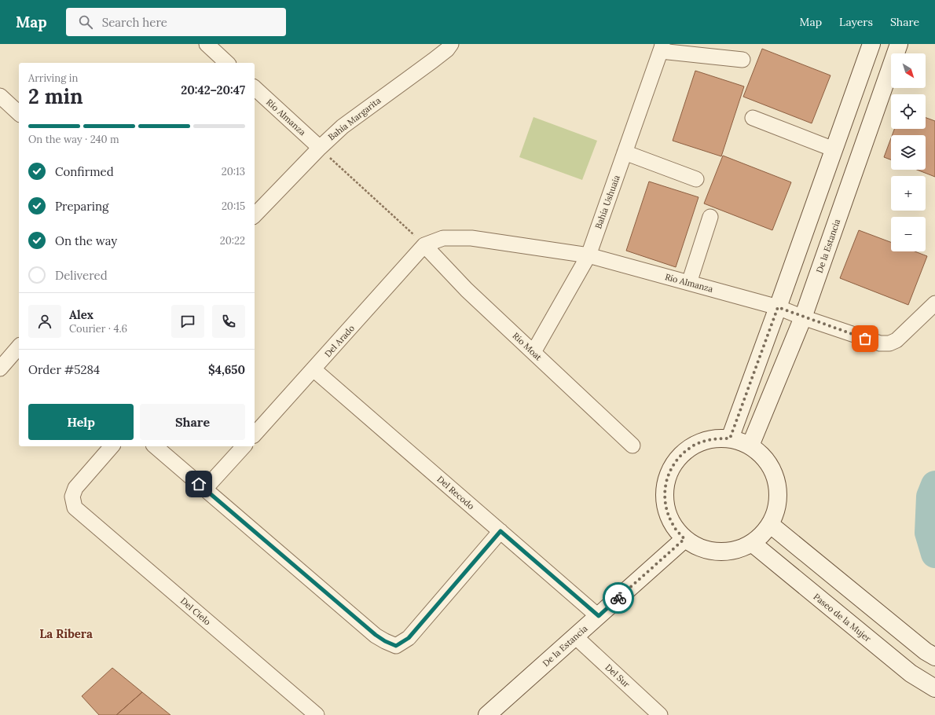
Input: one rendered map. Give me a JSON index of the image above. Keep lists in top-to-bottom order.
{
  "streets": {
    "street": [
      "Río Almanza",
      "Bahía Margarita",
      "Bahía Ushuaia",
      "De la Estancia",
      "Del Arado",
      "Rio Moat",
      "Del Recodo",
      "Del Cielo",
      "Paseo de la Mujer",
      "Del Sur"
    ]
  },
  "crossings": [
    ["Río Almanza", "Bahía Margarita"],
    ["Río Almanza", "Bahía Ushuaia"],
    ["Río Almanza", "De la Estancia"],
    ["Río Almanza", "Del Arado"],
    ["Río Almanza", "Rio Moat"],
    ["Bahía Ushuaia", "Rio Moat"],
    ["De la Estancia", "Del Recodo"],
    ["De la Estancia", "Del Sur"],
    ["Del Arado", "Rio Moat"],
    ["Del Arado", "Del Recodo"]
  ],
  "districts": ["La Ribera"],
  "north": "bottom right",
  "page": {
    "header": "Map",
    "search": "Search here",
    "nav": ["Map", "Layers", "Share"],
    "map_buttons": ["+", "−"],
    "heading": ["2 min", "Arriving in", "20:42–20:47"],
    "panel": [
      "Alex",
      "Courier · 4.6",
      "Order #5284",
      "$4,650"
    ],
    "bar": "On the way · 240 m",
    "list": [
      ["Confirmed", "20:13"],
      ["Preparing", "20:15"],
      ["On the way", "20:22"],
      "Delivered"
    ],
    "buttons": ["Help", "Share"]
  }
}
